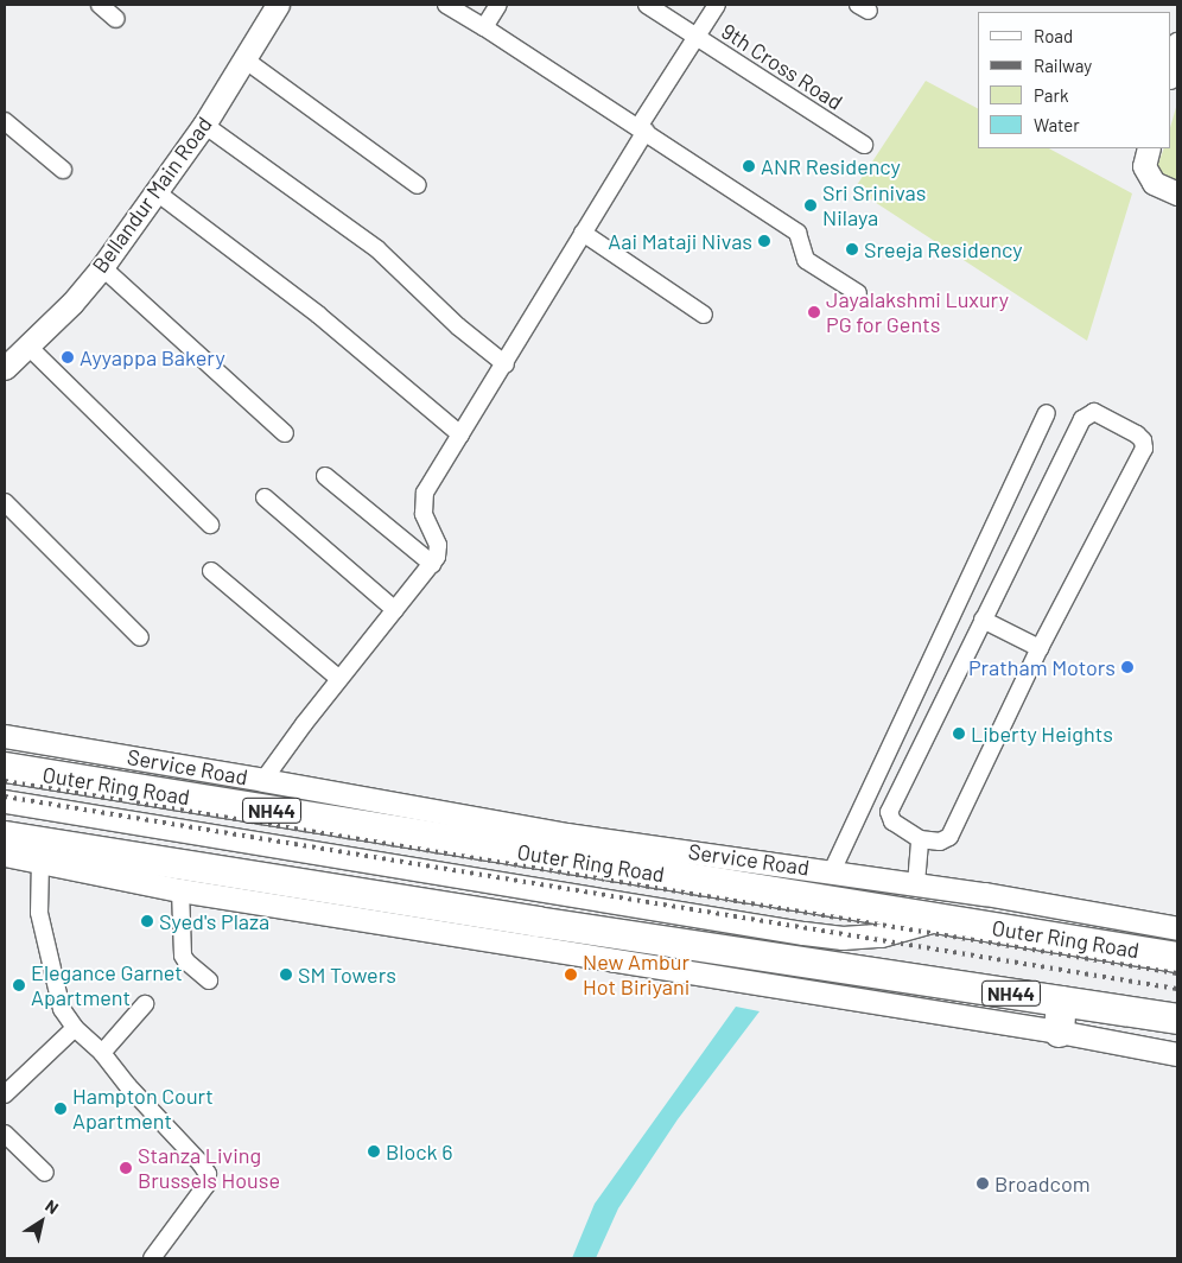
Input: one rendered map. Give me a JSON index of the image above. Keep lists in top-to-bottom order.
{
  "streets": {
    "highway": ["Outer Ring Road", "NH44"],
    "street": ["9th Cross Road", "Bellandur Main Road", "Service Road"]
  },
  "places": [
    "ANR Residency",
    "Sri Srinivas Nilaya",
    "Aai Mataji Nivas",
    "Sreeja Residency",
    "Jayalakshmi Luxury PG for Gents",
    "Ayyappa Bakery",
    "Pratham Motors",
    "Liberty Heights",
    "Syed's Plaza",
    "SM Towers",
    "New Ambur Hot Biriyani",
    "Elegance Garnet Apartment",
    "Hampton Court Apartment",
    "Block 6",
    "Stanza Living Brussels House",
    "Broadcom"
  ],
  "legend": [
    "Road",
    "Railway",
    "Park",
    "Water"
  ],
  "north": "top right"
}
